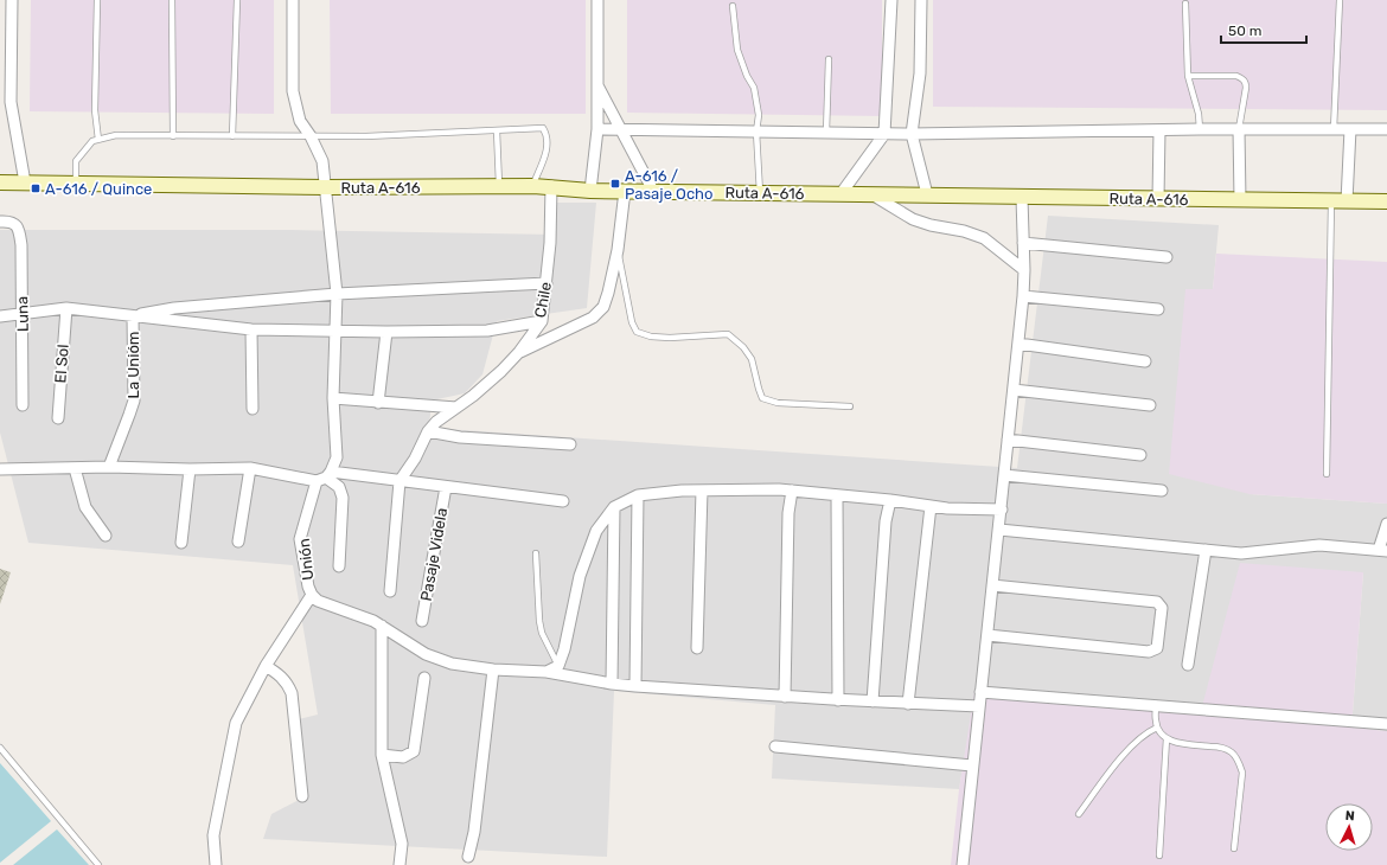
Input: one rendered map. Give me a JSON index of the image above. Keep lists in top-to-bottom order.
{
  "streets": {
    "main road": ["Ruta A-616"],
    "street": [
      "Chile",
      "Luna",
      "El Sol",
      "La Unióm",
      "Pasaje Videla",
      "Unión"
    ]
  },
  "crossings": [
    ["Ruta A-616", "Chile"],
    ["Ruta A-616", "Unión"]
  ],
  "places": {
    "transit": ["A-616 / Pasaje Ocho", "A-616 / Quince"]
  },
  "scale_bar": "50 m",
  "north": "top"
}
